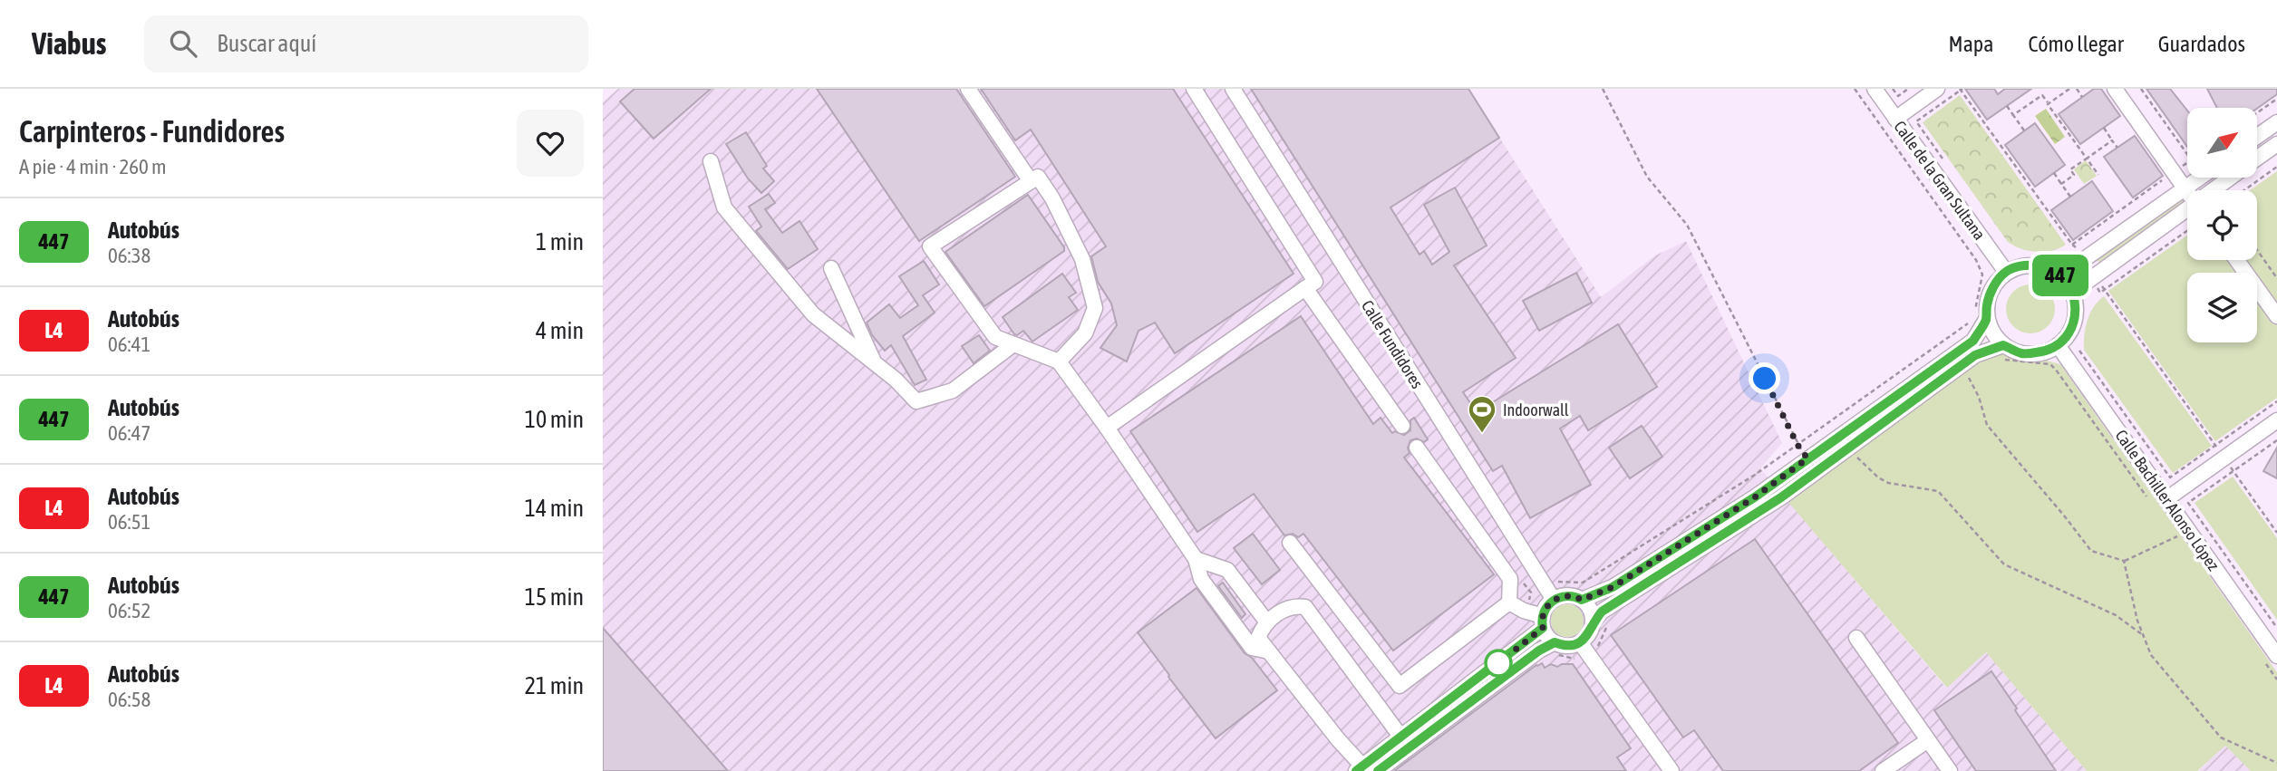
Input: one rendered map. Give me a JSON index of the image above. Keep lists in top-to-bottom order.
{
  "streets": {
    "street": ["Calle de la Gran Sultana", "Calle Fundidores", "Calle Bachiller Alonso López"]
  },
  "crossings": [
    ["Calle de la Gran Sultana", "Calle Bachiller Alonso López"]
  ],
  "places": {
    "sports": ["Indoorwall"]
  },
  "lines": ["bus line 447"],
  "north": "top right",
  "page": {
    "header": "Viabus",
    "search": "Buscar aquí",
    "nav": ["Mapa", "Cómo llegar", "Guardados"],
    "heading": ["Carpinteros - Fundidores", "A pie · 4 min · 260 m"],
    "on_map": "447",
    "list": [
      {
        "mark": "447",
        "name": "Autobús",
        "note": "06:38",
        "value": "1 min"
      },
      {
        "mark": "L4",
        "name": "Autobús",
        "note": "06:41",
        "value": "4 min"
      },
      {
        "mark": "447",
        "name": "Autobús",
        "note": "06:47",
        "value": "10 min"
      },
      {
        "mark": "L4",
        "name": "Autobús",
        "note": "06:51",
        "value": "14 min"
      },
      {
        "mark": "447",
        "name": "Autobús",
        "note": "06:52",
        "value": "15 min"
      },
      {
        "mark": "L4",
        "name": "Autobús",
        "note": "06:58",
        "value": "21 min"
      }
    ]
  }
}
